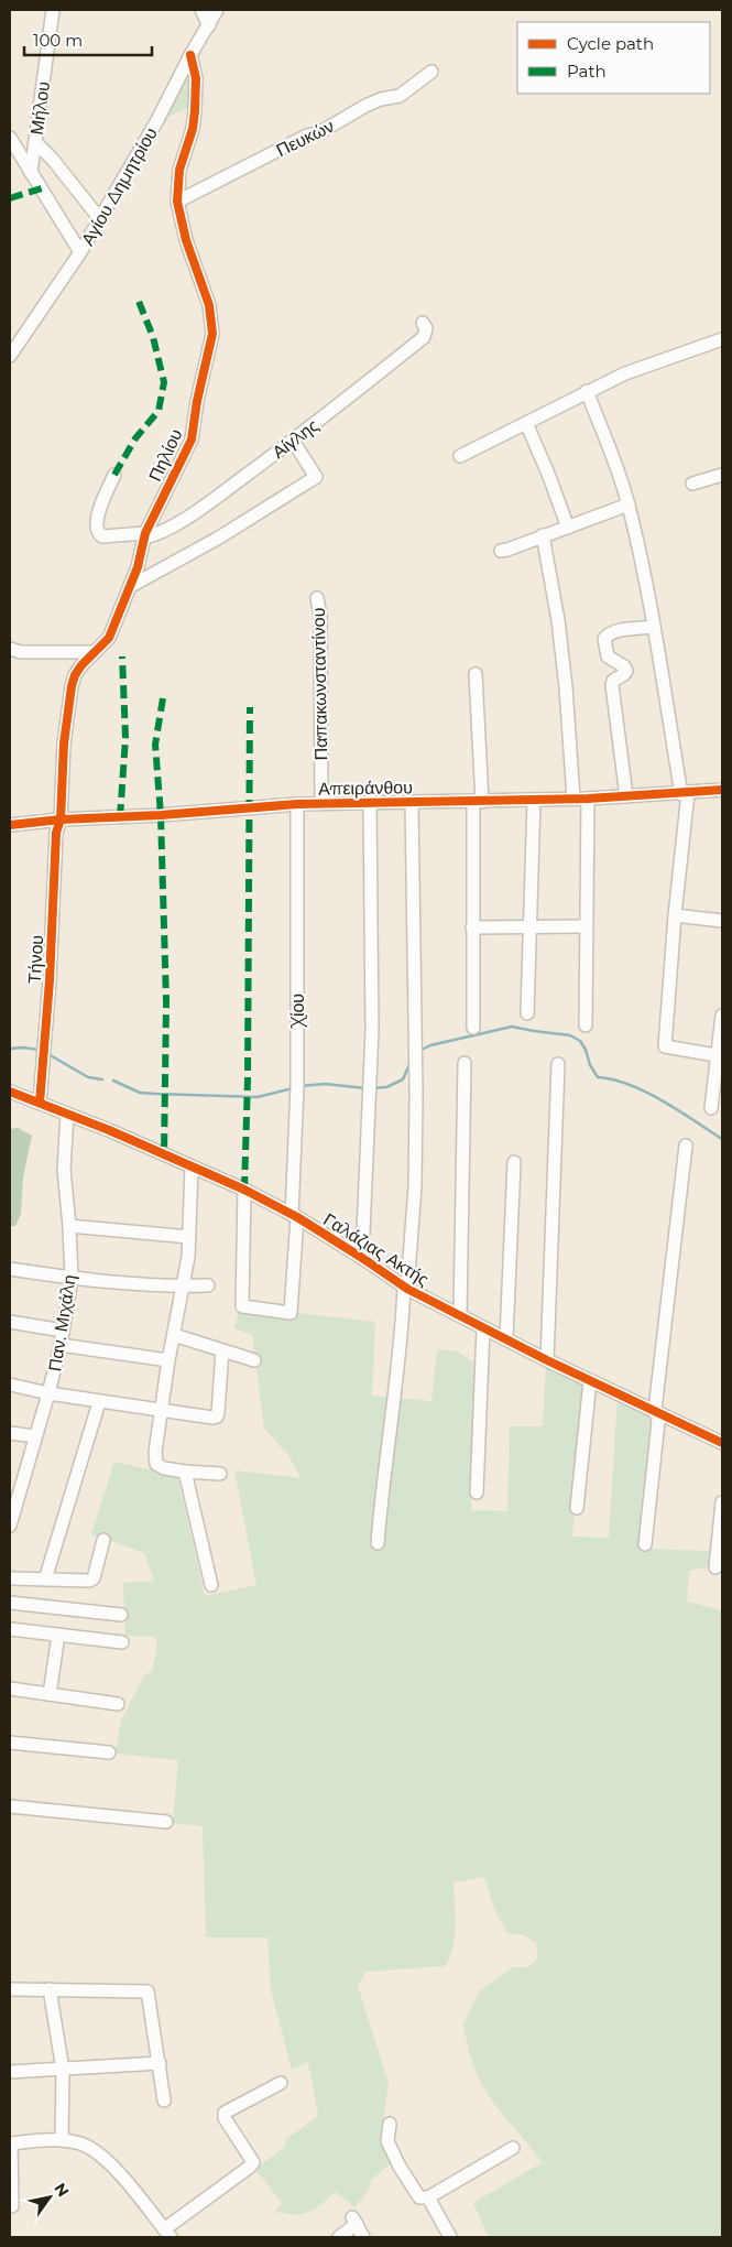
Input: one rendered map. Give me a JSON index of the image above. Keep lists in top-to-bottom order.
{
  "streets": {
    "street": [
      "Μήλου",
      "Πευκών",
      "Αγίου Δημητρίου",
      "Αίγλης",
      "Πηλίου",
      "Παπακωνσταντίνου",
      "Απειράνθου",
      "Τήνου",
      "Χίου",
      "Γαλάζιας Ακτής",
      "Παν. Μιχάλη"
    ]
  },
  "crossings": [
    ["Πευκών", "Πηλίου"],
    ["Αγίου Δημητρίου", "Πηλίου"],
    ["Αίγλης", "Πηλίου"],
    ["Πηλίου", "Απειράνθου"],
    ["Πηλίου", "Τήνου"],
    ["Παπακωνσταντίνου", "Απειράνθου"],
    ["Απειράνθου", "Τήνου"],
    ["Απειράνθου", "Χίου"],
    ["Τήνου", "Γαλάζιας Ακτής"],
    ["Χίου", "Γαλάζιας Ακτής"],
    ["Γαλάζιας Ακτής", "Παν. Μιχάλη"]
  ],
  "legend": ["Cycle path", "Path"],
  "scale_bar": "100 m",
  "north": "top right"
}
